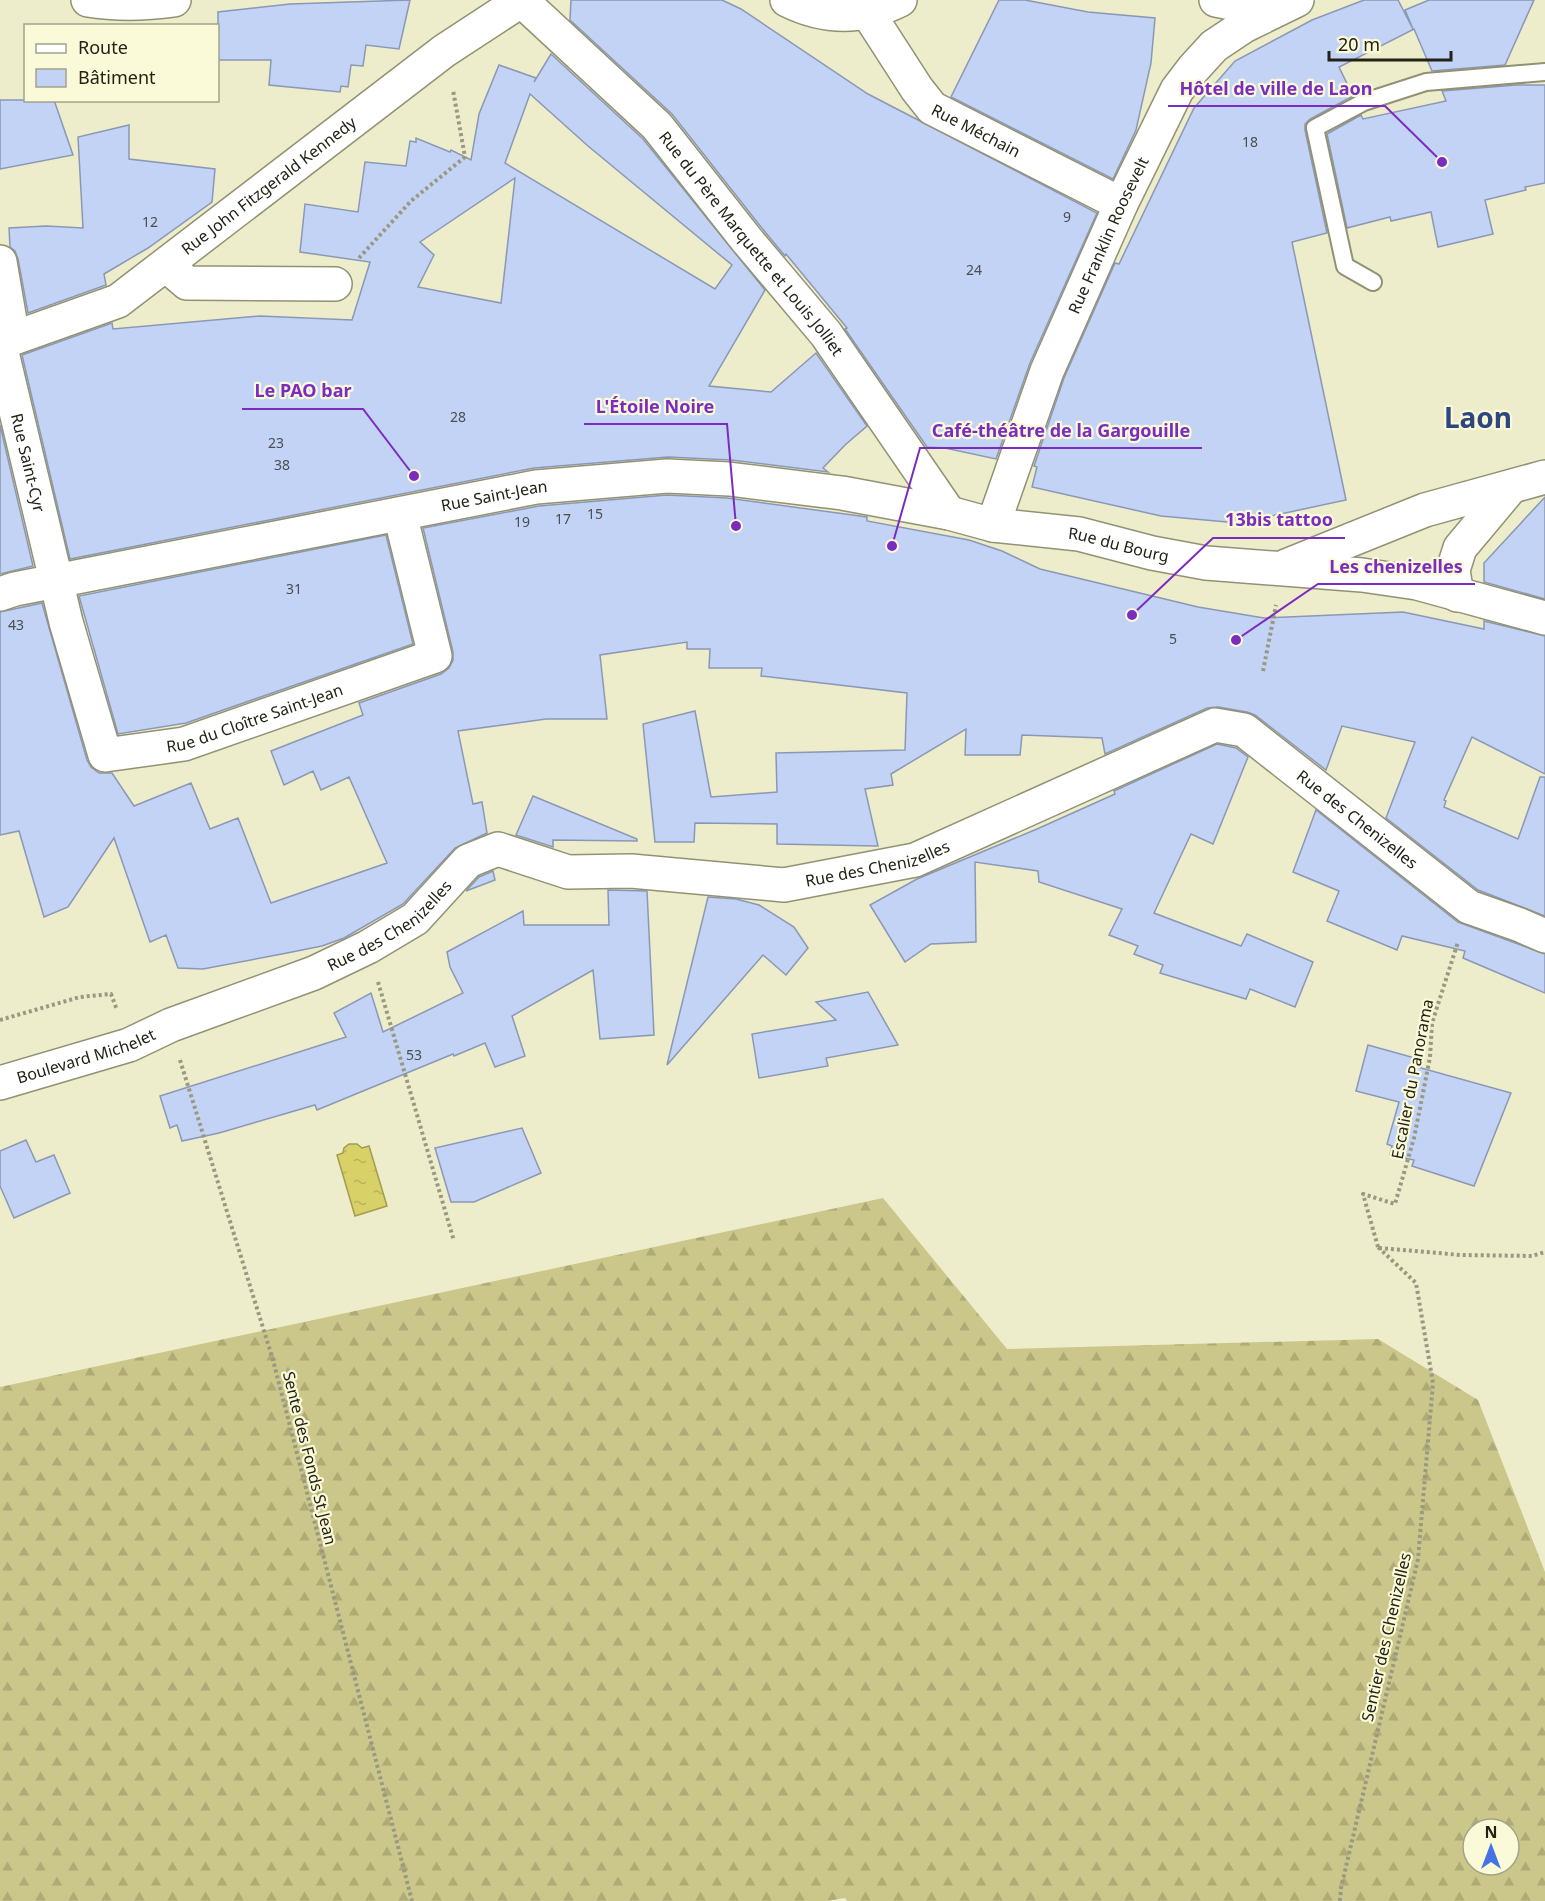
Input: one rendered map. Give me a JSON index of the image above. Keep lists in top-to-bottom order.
{
  "streets": {
    "street": [
      "Rue Méchain",
      "Rue John Fitzgerald Kennedy",
      "Rue Franklin Roosevelt",
      "Rue du Père Marquette et Louis Jolliet",
      "Rue Saint-Cyr",
      "Rue Saint-Jean",
      "Rue du Bourg",
      "Rue du Cloître Saint-Jean",
      "Rue des Chenizelles",
      "Boulevard Michelet"
    ],
    "path": ["Escalier du Panorama", "Sente des Fonds St Jean", "Sentier des Chenizelles"]
  },
  "crossings": [
    ["Rue Méchain", "Rue Franklin Roosevelt"],
    ["Rue John Fitzgerald Kennedy", "Rue du Père Marquette et Louis Jolliet"],
    ["Rue John Fitzgerald Kennedy", "Rue Saint-Cyr"],
    ["Rue Franklin Roosevelt", "Rue Saint-Jean"],
    ["Rue Franklin Roosevelt", "Rue du Bourg"],
    ["Rue du Père Marquette et Louis Jolliet", "Rue Saint-Jean"],
    ["Rue Saint-Cyr", "Rue Saint-Jean"],
    ["Rue Saint-Cyr", "Rue du Cloître Saint-Jean"],
    ["Rue Saint-Jean", "Rue du Bourg"],
    ["Rue Saint-Jean", "Rue du Cloître Saint-Jean"],
    ["Rue des Chenizelles", "Boulevard Michelet"],
    ["Rue des Chenizelles", "Escalier du Panorama"],
    ["Rue des Chenizelles", "Sente des Fonds St Jean"],
    ["Boulevard Michelet", "Sente des Fonds St Jean"],
    ["Escalier du Panorama", "Sentier des Chenizelles"]
  ],
  "districts": ["Laon"],
  "places": [
    "Hôtel de ville de Laon",
    "Le PAO bar",
    "L'Étoile Noire",
    "Café-théâtre de la Gargouille",
    "13bis tattoo",
    "Les chenizelles"
  ],
  "house_numbers": [
    "18",
    "9",
    "12",
    "24",
    "28",
    "23",
    "38",
    "15",
    "17",
    "19",
    "31",
    "43",
    "5",
    "53"
  ],
  "legend": ["Route", "Bâtiment"],
  "scale_bar": "20 m",
  "north": "top"
}
